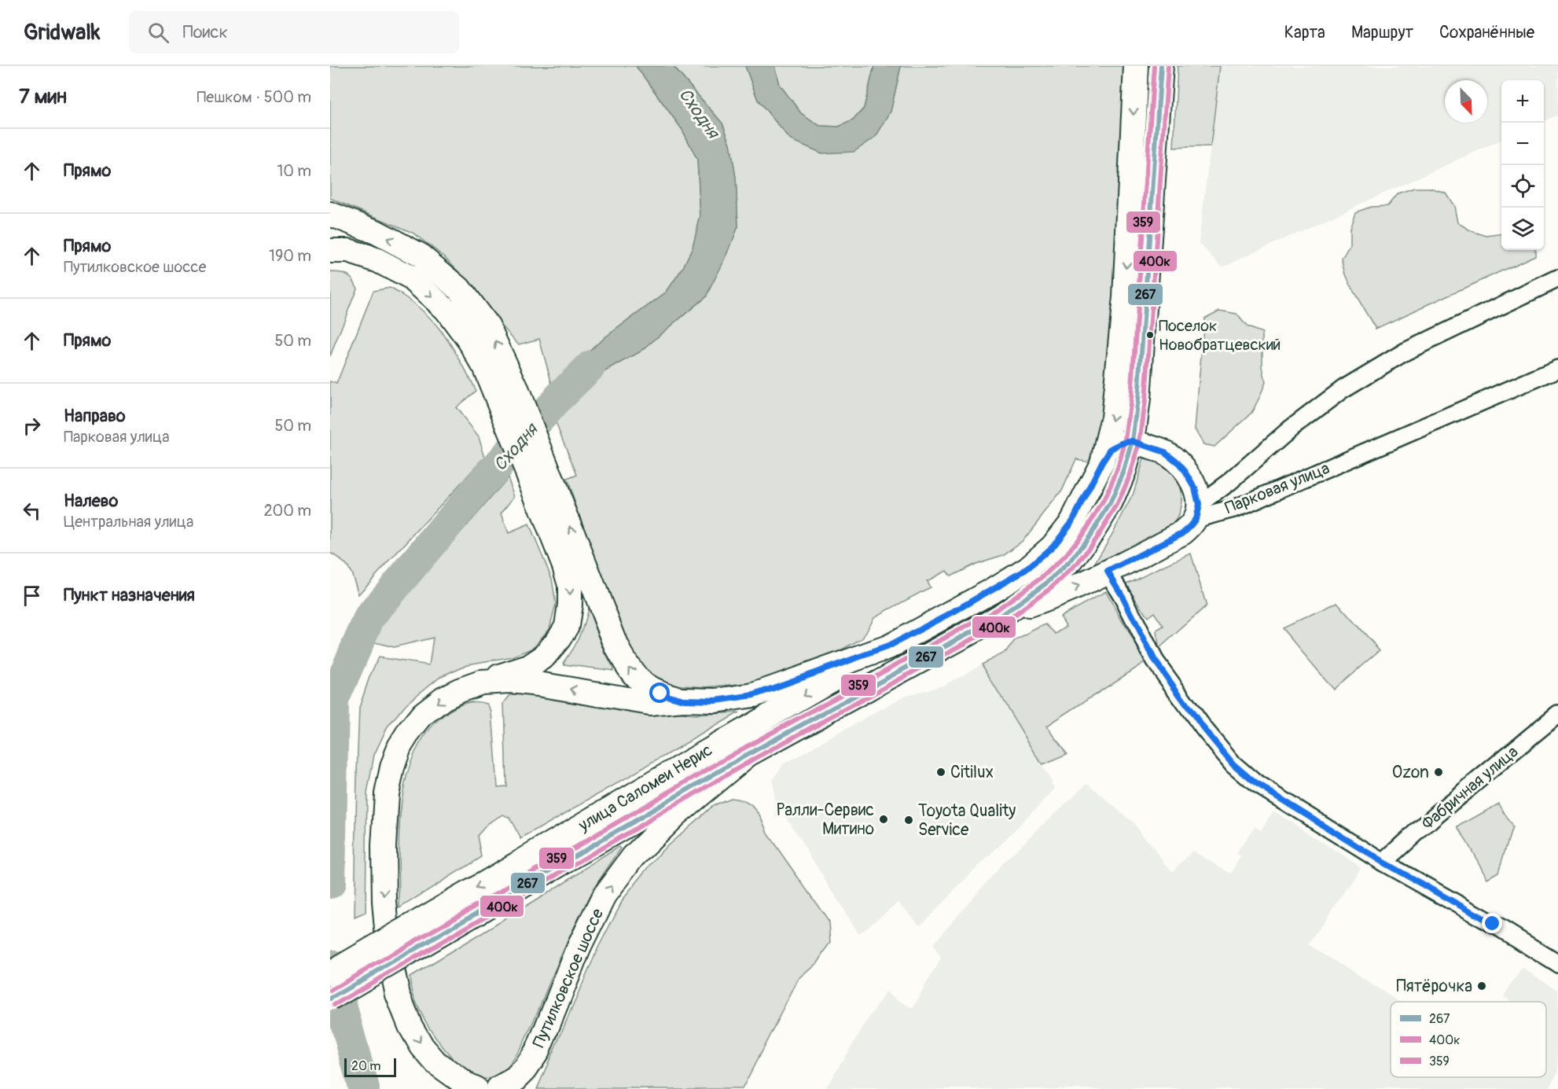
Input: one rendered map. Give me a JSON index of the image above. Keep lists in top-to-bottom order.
{
  "streets": {
    "main road": ["Парковая улица", "улица Саломеи Нерис", "Путилковское шоссе"],
    "street": ["Фабричная улица"]
  },
  "crossings": [
    ["Парковая улица", "Путилковское шоссе"],
    ["улица Саломеи Нерис", "Путилковское шоссе"]
  ],
  "water": ["Сходня"],
  "places": [
    "Поселок Новобратцевский",
    "Citilux",
    "Ozon",
    "Ралли-Сервис Митино",
    "Toyota Quality Service",
    "Пятёрочка"
  ],
  "lines": ["transit line 267", "transit line 359", "transit line 400к"],
  "legend": ["267", "400к", "359"],
  "scale_bar": "20 m",
  "north": "bottom right",
  "page": {
    "header": "Gridwalk",
    "search": "Поиск",
    "nav": ["Карта", "Маршрут", "Сохранённые"],
    "heading": ["7 мин", "Пешком · 500 m"],
    "map_buttons": ["+", "−"],
    "list": [
      ["Прямо", "10 m"],
      ["Прямо", "Путилковское шоссе", "190 m"],
      ["Прямо", "50 m"],
      ["Направо", "Парковая улица", "50 m"],
      ["Налево", "Центральная улица", "200 m"],
      "Пункт назначения"
    ],
    "scale": "20 m"
  }
}
